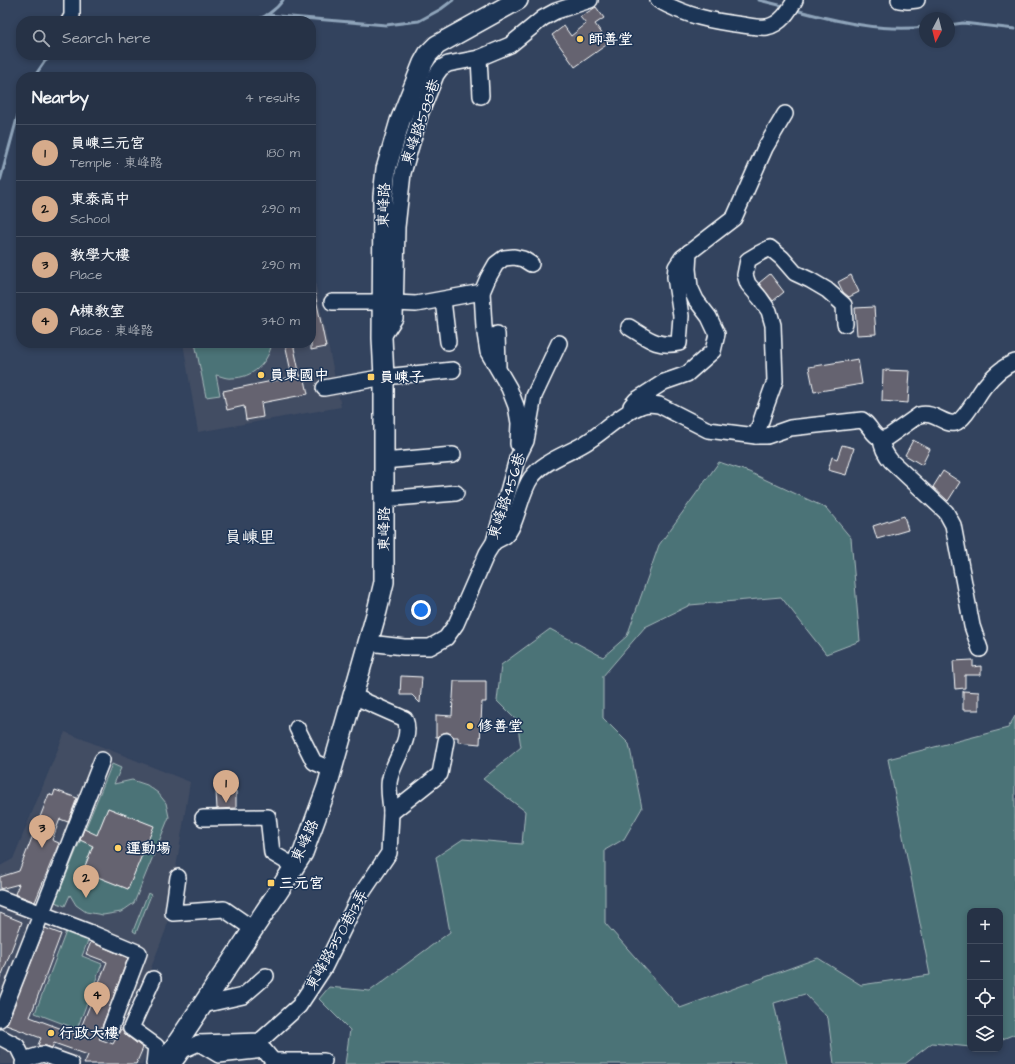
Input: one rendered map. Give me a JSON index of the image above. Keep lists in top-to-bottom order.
{
  "streets": {
    "main road": ["東峰路"],
    "street": ["東峰路588巷", "東峰路456巷", "東峰路350巷13弄"]
  },
  "crossings": [
    ["東峰路588巷", "東峰路"],
    ["東峰路", "東峰路456巷"],
    ["東峰路", "東峰路350巷13弄"]
  ],
  "districts": ["員崠里"],
  "places": {
    "other": [
      "師善堂",
      "員東國中",
      "修善堂",
      "運動場",
      "行政大樓"
    ],
    "transit": ["員崠子", "三元宮"]
  },
  "north": "bottom",
  "page": {
    "search": "Search here",
    "heading": ["Nearby", "4 results"],
    "list": [
      {
        "mark": "1",
        "name": "員崠三元宮",
        "note": "Temple · 東峰路",
        "value": "180 m"
      },
      {
        "mark": "2",
        "name": "東泰高中",
        "note": "School",
        "value": "290 m"
      },
      {
        "mark": "3",
        "name": "教學大樓",
        "note": "Place",
        "value": "290 m"
      },
      {
        "mark": "4",
        "name": "A棟教室",
        "note": "Place · 東峰路",
        "value": "340 m"
      }
    ],
    "pins": [
      "1",
      "3",
      "2",
      "4"
    ],
    "map_buttons": ["+", "−"]
  }
}
